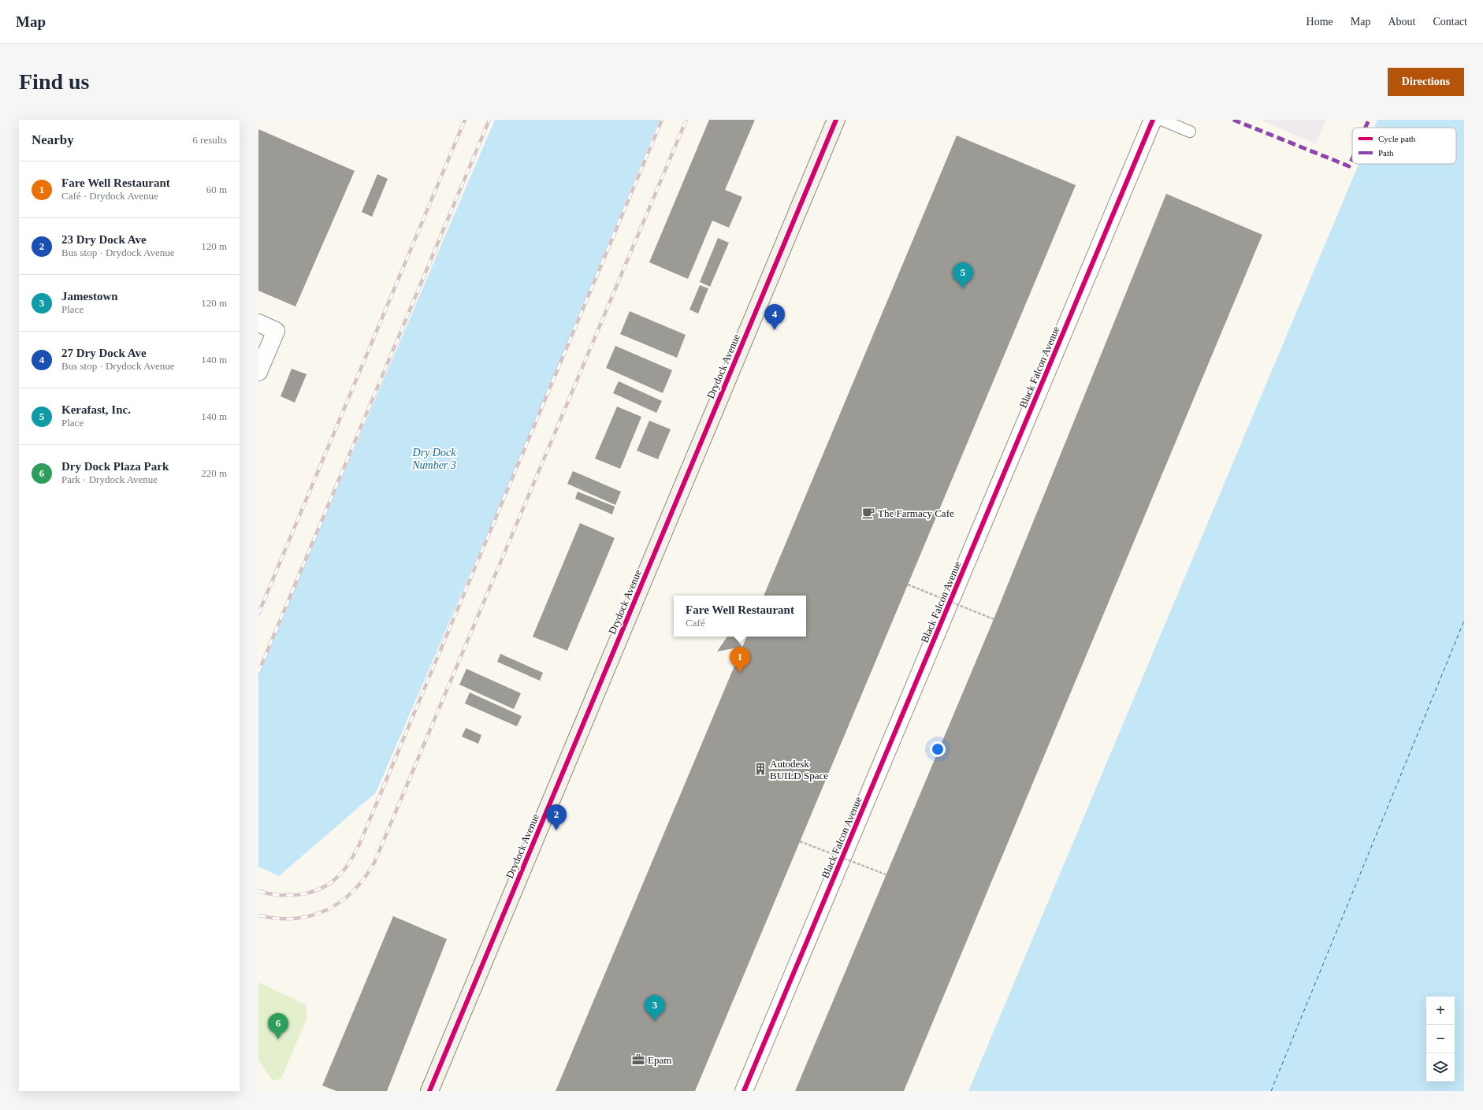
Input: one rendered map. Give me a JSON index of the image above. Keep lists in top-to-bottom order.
{
  "streets": {
    "street": ["Drydock Avenue", "Black Falcon Avenue"]
  },
  "water": ["Dry Dock Number 3"],
  "places": {
    "cafe": ["The Farmacy Cafe"],
    "building": ["Autodesk BUILD Space"],
    "office": ["Epam"]
  },
  "legend": ["Cycle path", "Path"],
  "page": {
    "header": "Map",
    "nav": [
      "Home",
      "Map",
      "About",
      "Contact"
    ],
    "buttons": "Directions",
    "title": "Find us",
    "heading": ["Nearby", "6 results"],
    "list": [
      {
        "mark": "1",
        "name": "Fare Well Restaurant",
        "note": "Café · Drydock Avenue",
        "value": "60 m"
      },
      {
        "mark": "2",
        "name": "23 Dry Dock Ave",
        "note": "Bus stop · Drydock Avenue",
        "value": "120 m"
      },
      {
        "mark": "3",
        "name": "Jamestown",
        "note": "Place",
        "value": "120 m"
      },
      {
        "mark": "4",
        "name": "27 Dry Dock Ave",
        "note": "Bus stop · Drydock Avenue",
        "value": "140 m"
      },
      {
        "mark": "5",
        "name": "Kerafast, Inc.",
        "note": "Place",
        "value": "140 m"
      },
      {
        "mark": "6",
        "name": "Dry Dock Plaza Park",
        "note": "Park · Drydock Avenue",
        "value": "220 m"
      }
    ],
    "pins": [
      "5",
      "4",
      "1",
      "2",
      "3",
      "6"
    ],
    "popup": ["Fare Well Restaurant", "Café"],
    "map_buttons": ["+", "−"]
  }
}
